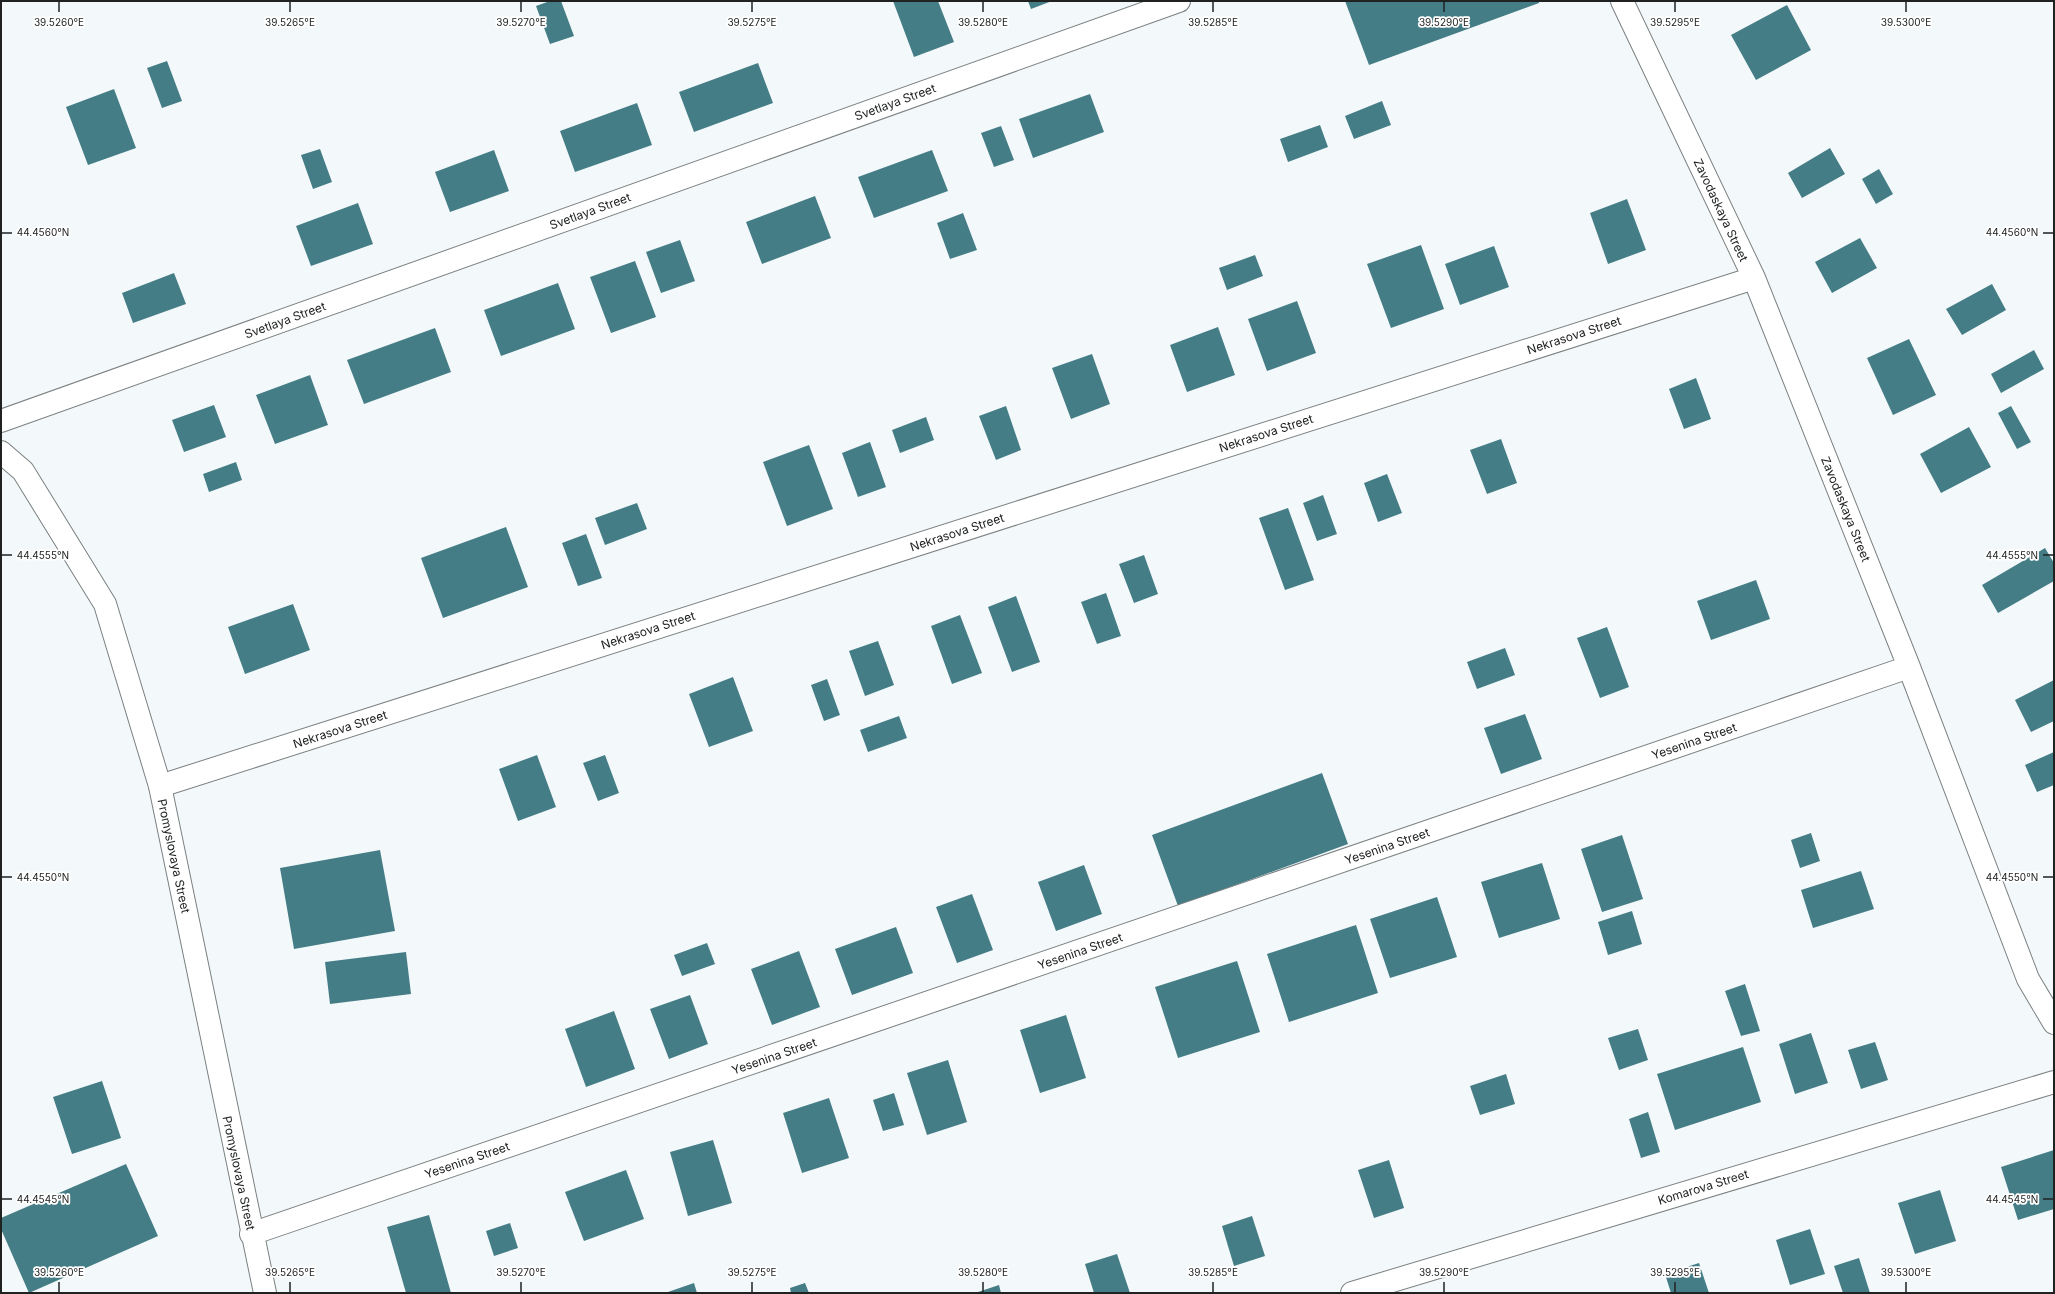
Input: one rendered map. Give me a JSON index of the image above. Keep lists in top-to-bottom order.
{
  "streets": {
    "street": [
      "Svetlaya Street",
      "Zavodaskaya Street",
      "Nekrasova Street",
      "Yesenina Street",
      "Promyslovaya Street",
      "Komarova Street"
    ]
  },
  "crossings": [
    ["Zavodaskaya Street", "Nekrasova Street"],
    ["Zavodaskaya Street", "Yesenina Street"],
    ["Nekrasova Street", "Promyslovaya Street"],
    ["Yesenina Street", "Promyslovaya Street"]
  ],
  "coordinates": [
    "39.5260°E",
    "39.5265°E",
    "39.5270°E",
    "39.5275°E",
    "39.5280°E",
    "39.5285°E",
    "39.5290°E",
    "39.5295°E",
    "39.5300°E",
    "44.4560°N",
    "44.4555°N",
    "44.4550°N",
    "44.4545°N"
  ]
}
